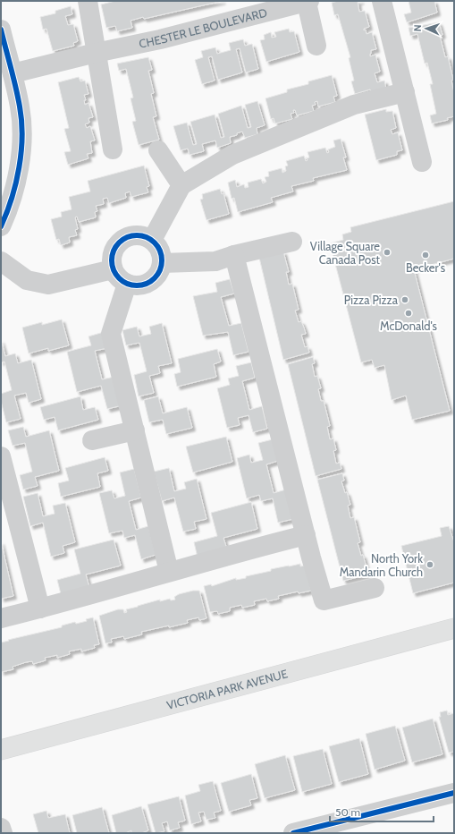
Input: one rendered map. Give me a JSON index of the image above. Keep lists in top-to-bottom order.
{
  "streets": {
    "main road": ["VICTORIA PARK AVENUE"],
    "street": ["CHESTER LE BOULEVARD"]
  },
  "places": [
    "Village Square Canada Post",
    "Becker's",
    "Pizza Pizza",
    "McDonald's",
    "North York Mandarin Church"
  ],
  "scale_bar": "50 m",
  "north": "left"
}
